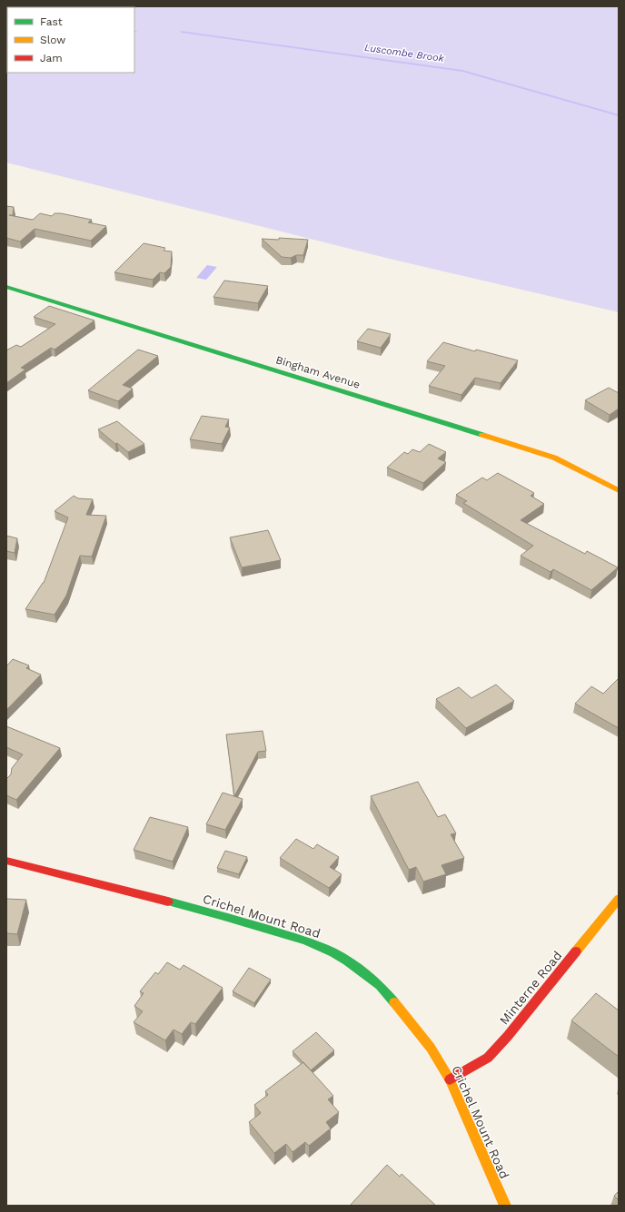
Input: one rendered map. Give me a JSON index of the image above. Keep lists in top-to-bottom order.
{
  "streets": {
    "street": ["Bingham Avenue", "Crichel Mount Road", "Minterne Road"]
  },
  "crossings": [
    ["Crichel Mount Road", "Minterne Road"]
  ],
  "water": ["Luscombe Brook"],
  "legend": ["Fast", "Slow", "Jam"]
}
